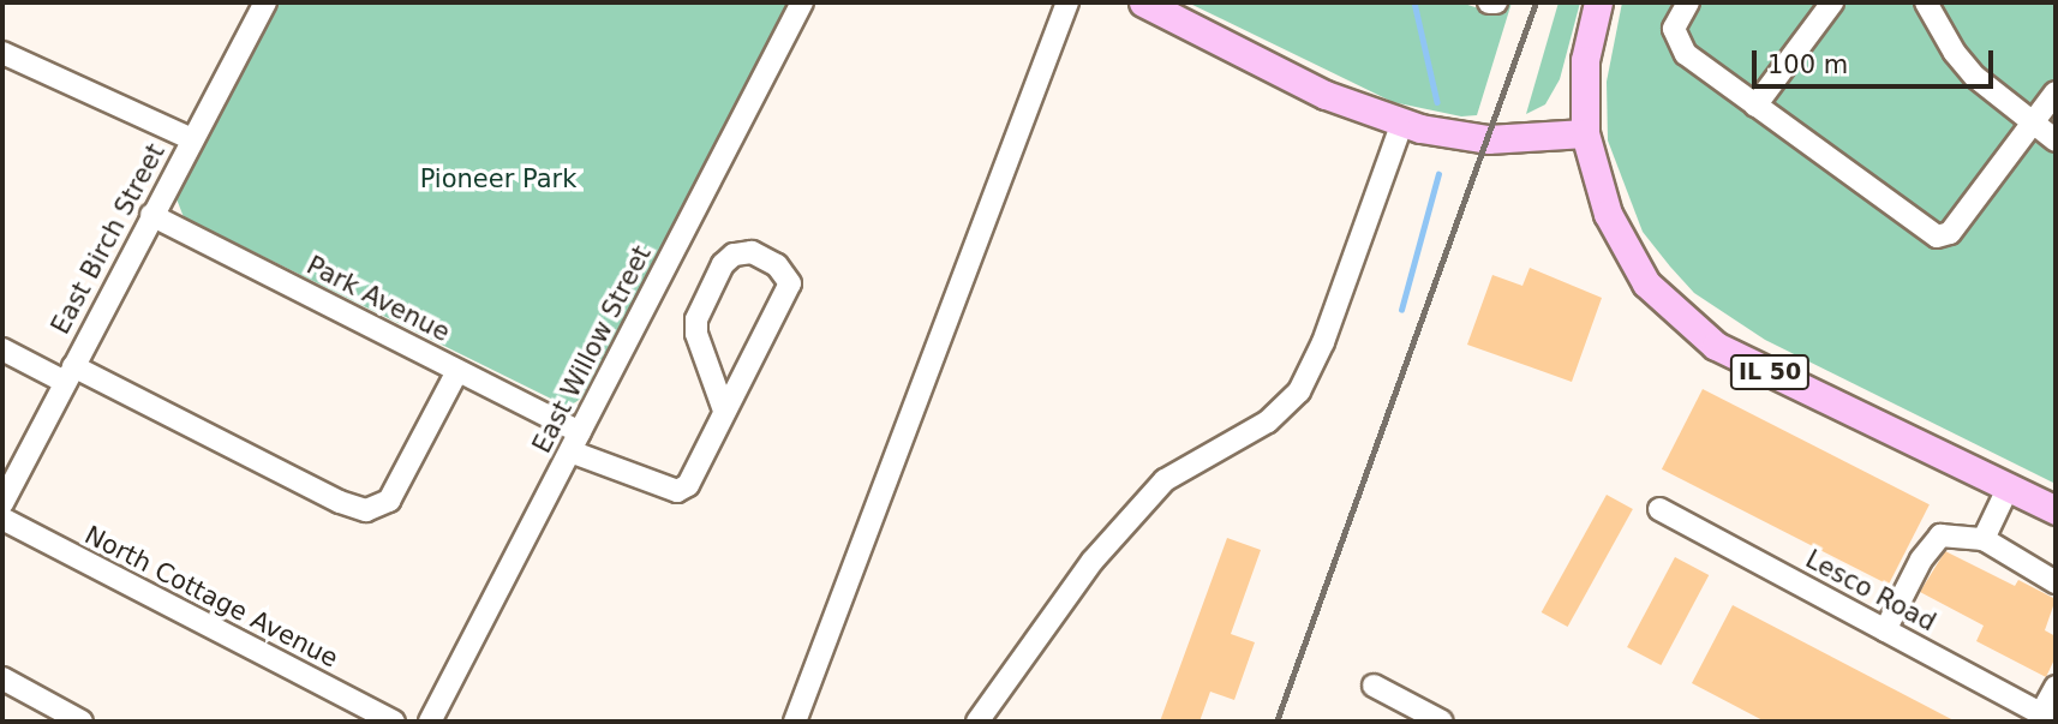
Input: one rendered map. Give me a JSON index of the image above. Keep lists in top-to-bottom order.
{
  "streets": {
    "main road": ["IL 50"],
    "street": [
      "East Birch Street",
      "Park Avenue",
      "East Willow Street",
      "Lesco Road",
      "North Cottage Avenue"
    ]
  },
  "crossings": [
    ["East Birch Street", "Park Avenue"],
    ["Park Avenue", "East Willow Street"]
  ],
  "parks": ["Pioneer Park"],
  "scale_bar": "100 m"
}
